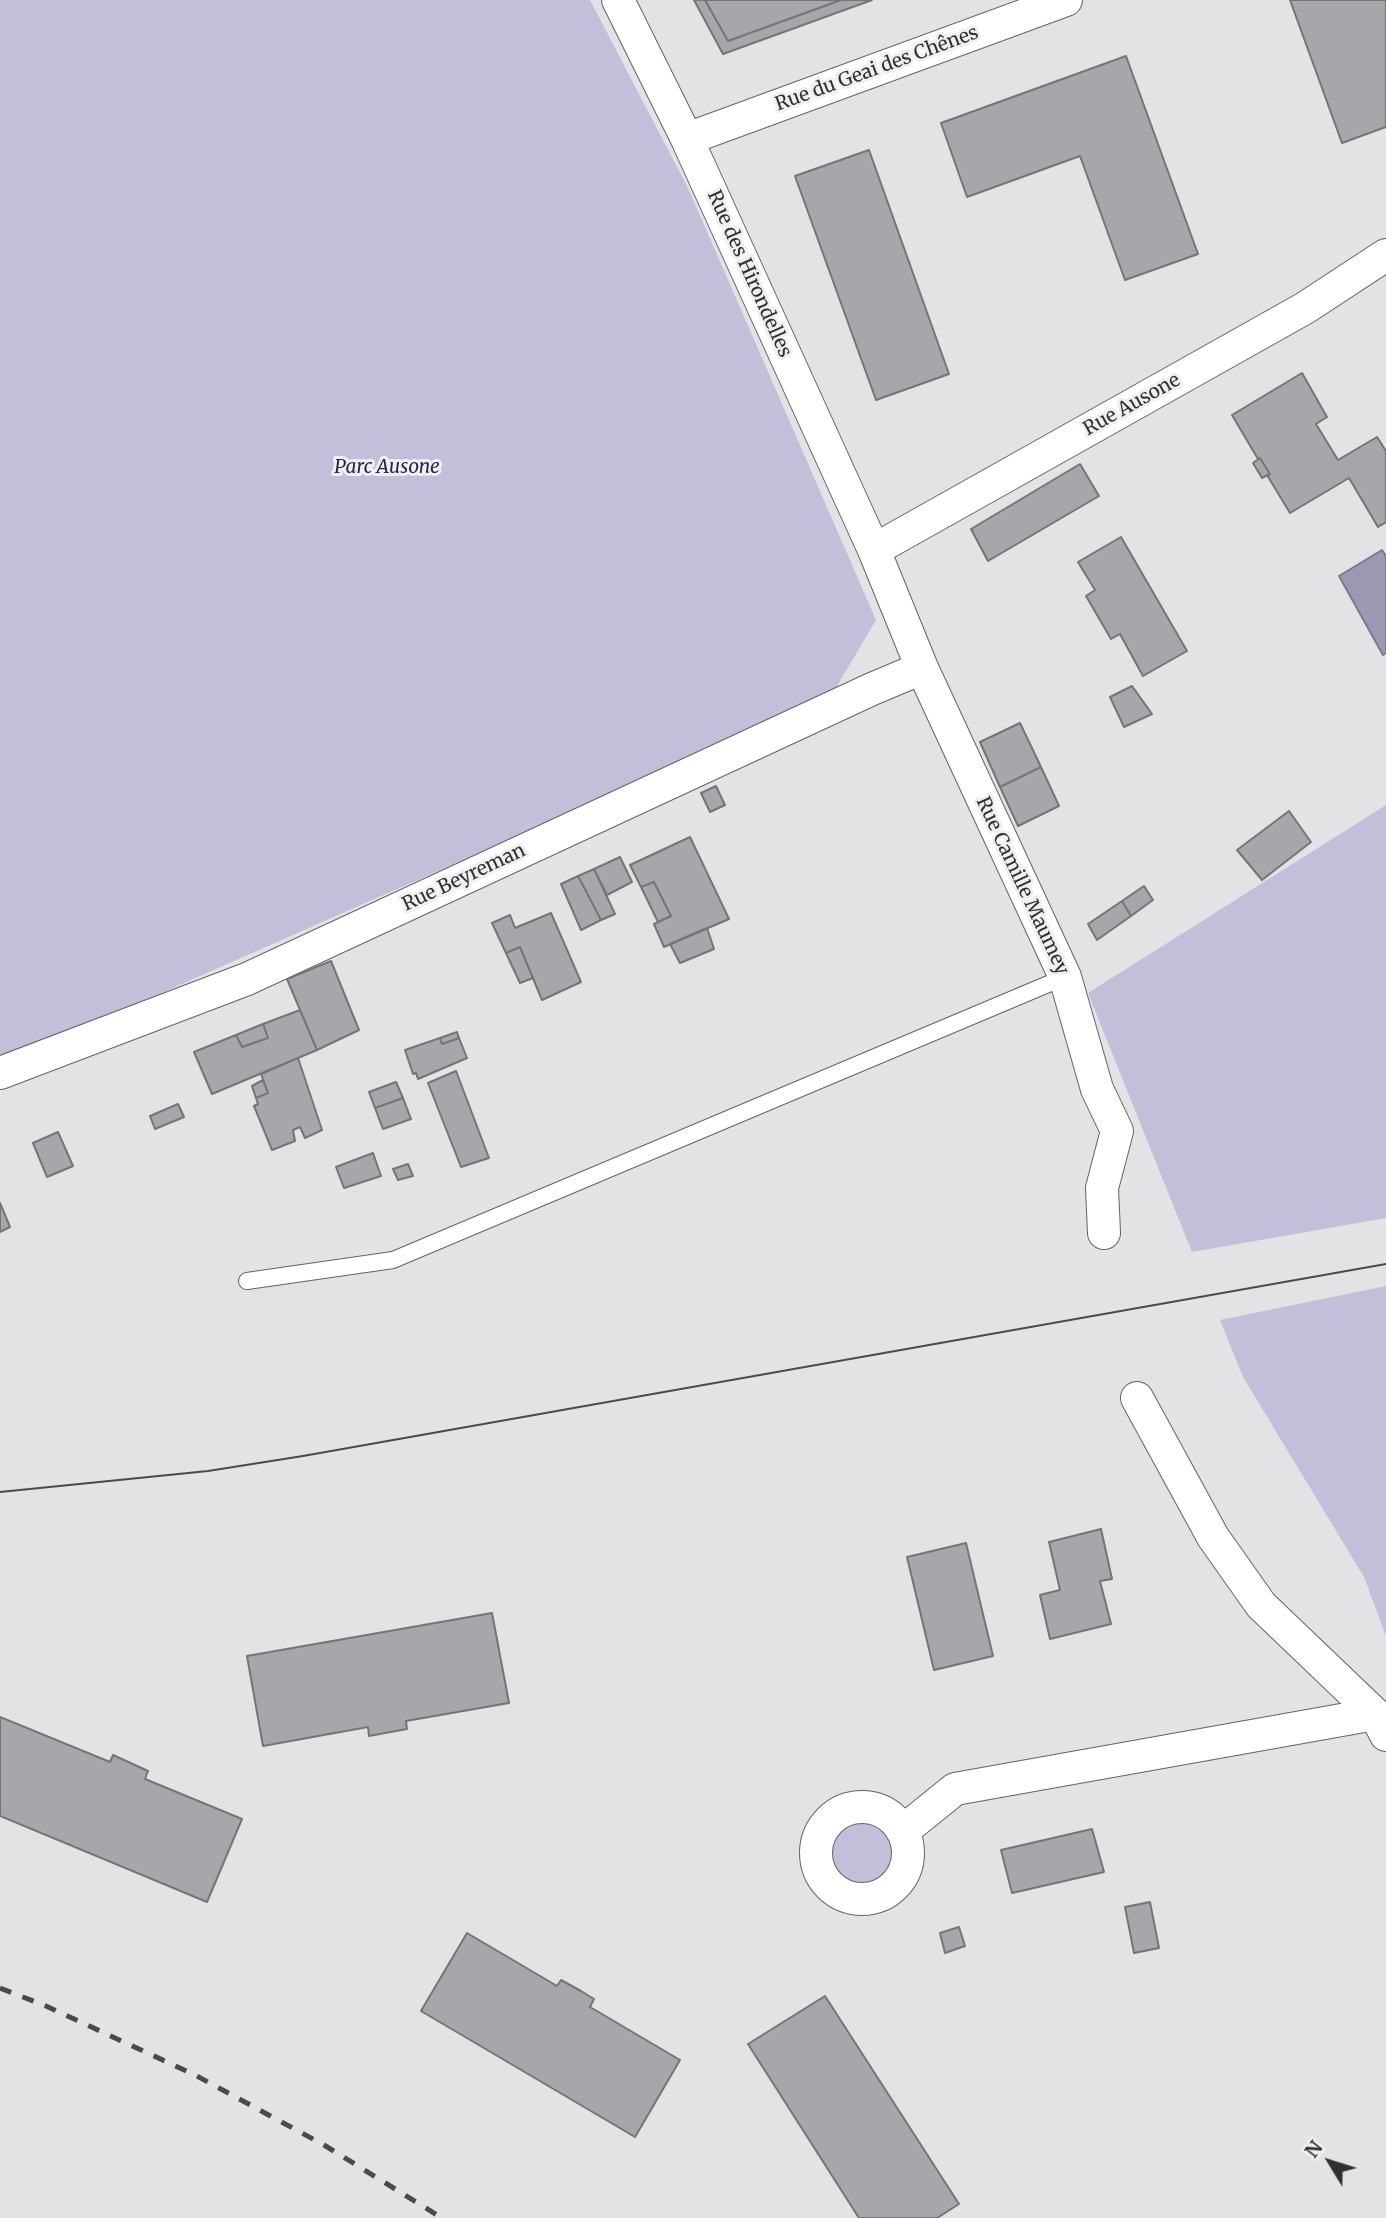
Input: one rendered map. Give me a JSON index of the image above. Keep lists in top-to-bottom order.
{
  "streets": {
    "street": [
      "Rue du Geai des Chênes",
      "Rue des Hirondelles",
      "Rue Ausone",
      "Rue Beyreman",
      "Rue Camille Maumey"
    ]
  },
  "crossings": [
    ["Rue du Geai des Chênes", "Rue des Hirondelles"],
    ["Rue des Hirondelles", "Rue Ausone"],
    ["Rue des Hirondelles", "Rue Camille Maumey"],
    ["Rue Ausone", "Rue Camille Maumey"],
    ["Rue Beyreman", "Rue Camille Maumey"]
  ],
  "parks": ["Parc Ausone"],
  "north": "top left"
}
